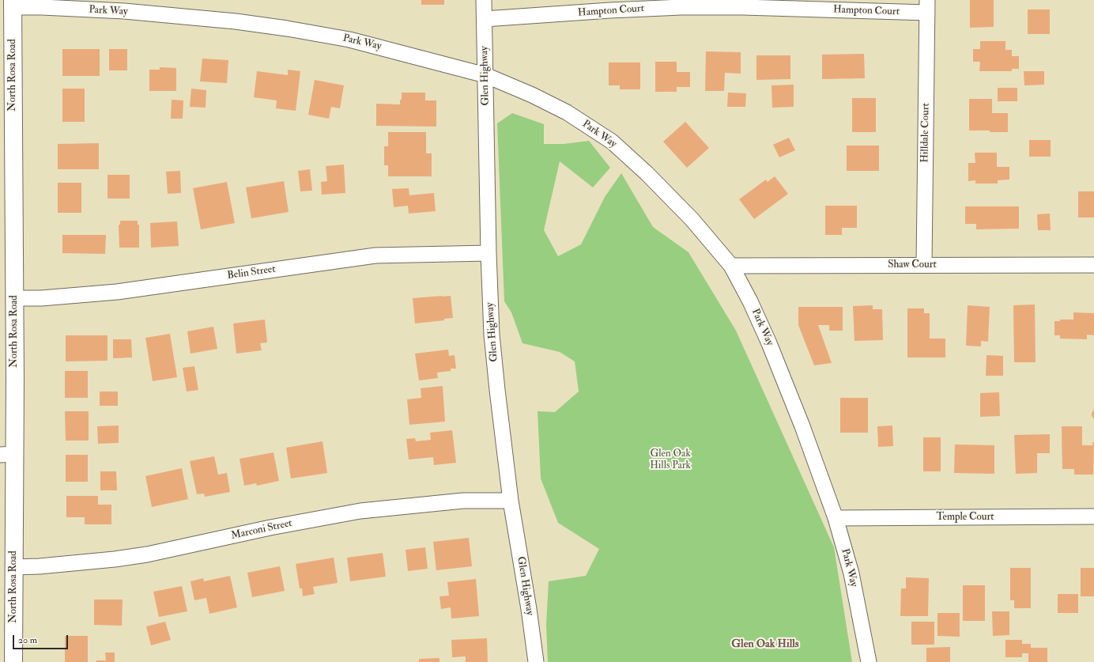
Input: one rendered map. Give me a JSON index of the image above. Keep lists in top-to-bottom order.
{
  "streets": {
    "street": [
      "Park Way",
      "Hampton Court",
      "North Rosa Road",
      "Glen Highway",
      "Hilldale Court",
      "Shaw Court",
      "Belin Street",
      "Temple Court",
      "Marconi Street"
    ]
  },
  "crossings": [
    ["Park Way", "North Rosa Road"],
    ["Park Way", "Glen Highway"],
    ["Park Way", "Shaw Court"],
    ["Park Way", "Temple Court"],
    ["Hampton Court", "Glen Highway"],
    ["Hampton Court", "Hilldale Court"],
    ["North Rosa Road", "Belin Street"],
    ["North Rosa Road", "Marconi Street"],
    ["Glen Highway", "Belin Street"],
    ["Glen Highway", "Marconi Street"],
    ["Hilldale Court", "Shaw Court"]
  ],
  "districts": ["Glen Oak Hills"],
  "parks": ["Glen Oak Hills Park"],
  "scale_bar": "20 m"
}
